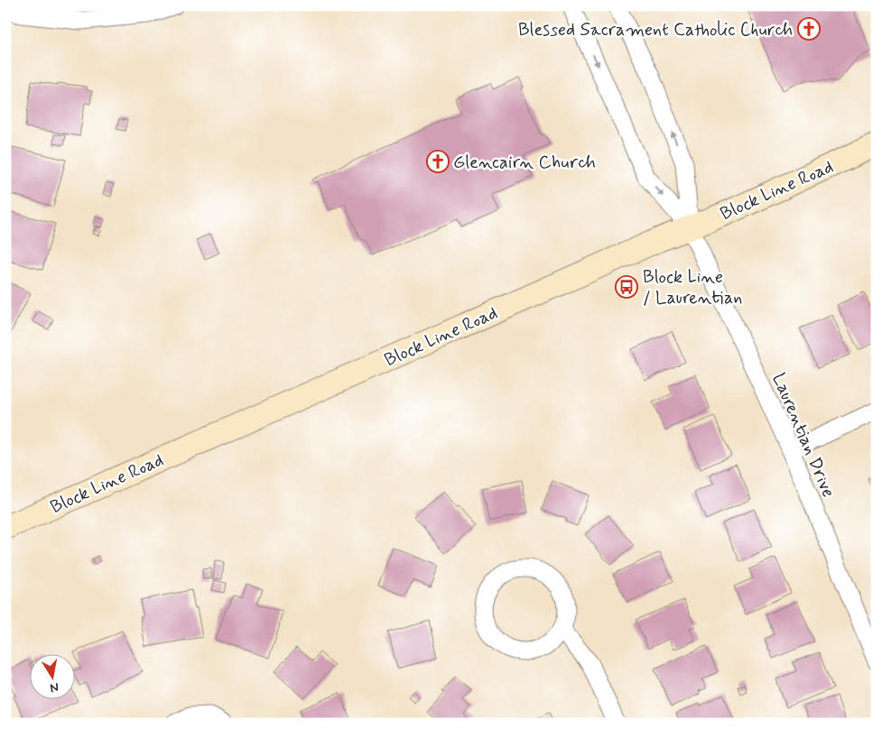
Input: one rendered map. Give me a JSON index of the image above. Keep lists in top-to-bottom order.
{
  "streets": {
    "street": ["Block Line Road", "Laurentian Drive"]
  },
  "crossings": [
    ["Block Line Road", "Laurentian Drive"]
  ],
  "places": {
    "church": ["Blessed Sacrament Catholic Church", "Glencairn Church"],
    "bus stop": ["Block Line / Laurentian"]
  },
  "north": "bottom"
}
